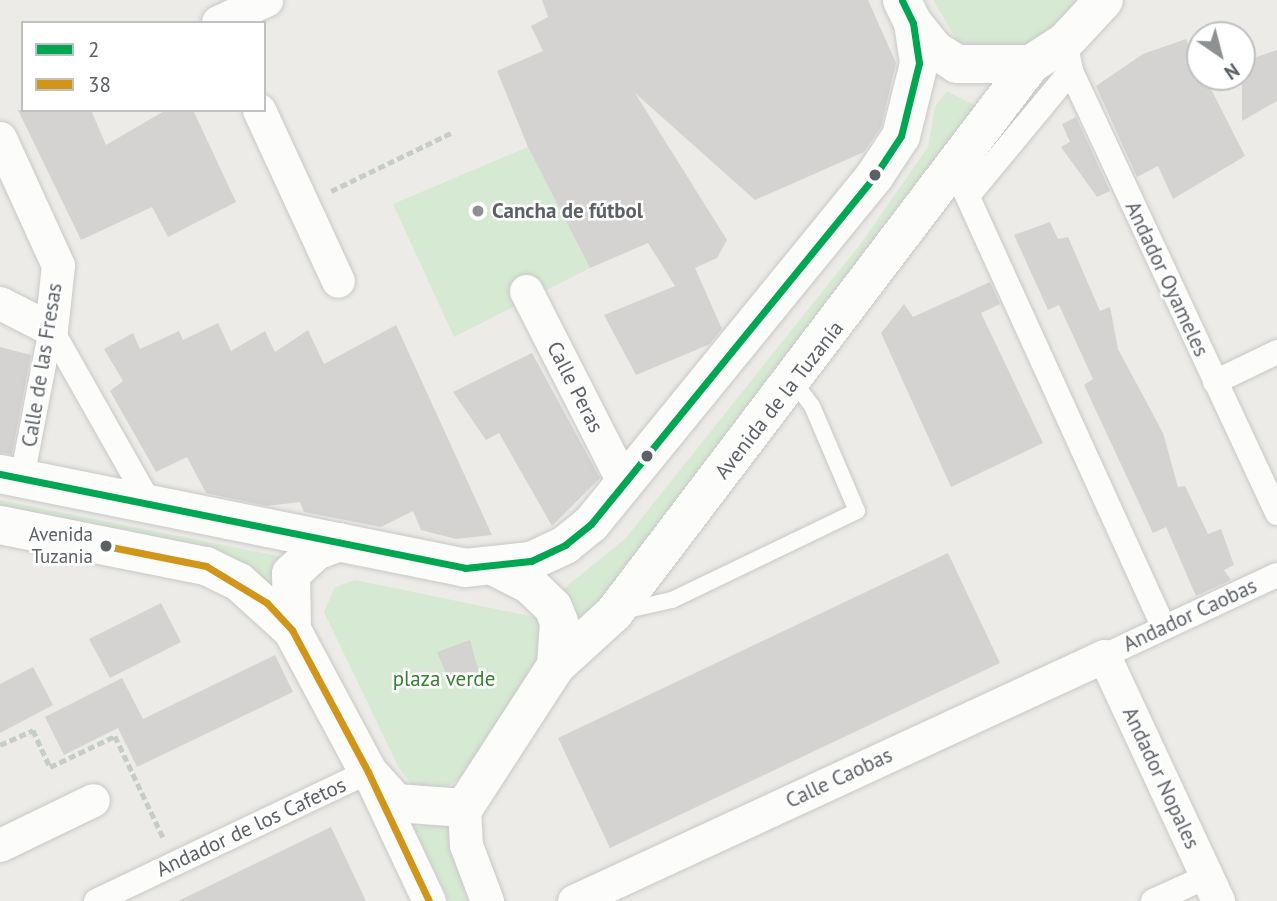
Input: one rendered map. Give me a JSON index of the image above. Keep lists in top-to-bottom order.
{
  "streets": {
    "street": [
      "Andador Oyameles",
      "Calle de las Fresas",
      "Calle Peras",
      "Avenida de la Tuzanía",
      "Andador Caobas",
      "Calle Caobas",
      "Andador Nopales",
      "Andador de los Cafetos"
    ]
  },
  "crossings": [
    ["Andador Oyameles", "Avenida de la Tuzanía"],
    ["Andador Caobas", "Calle Caobas"],
    ["Andador Caobas", "Andador Nopales"],
    ["Calle Caobas", "Andador Nopales"]
  ],
  "parks": ["plaza verde"],
  "places": ["Cancha de fútbol", "Avenida Tuzania"],
  "lines": ["transit line 2", "transit line 38"],
  "legend": ["2", "38"],
  "north": "bottom right"
}
